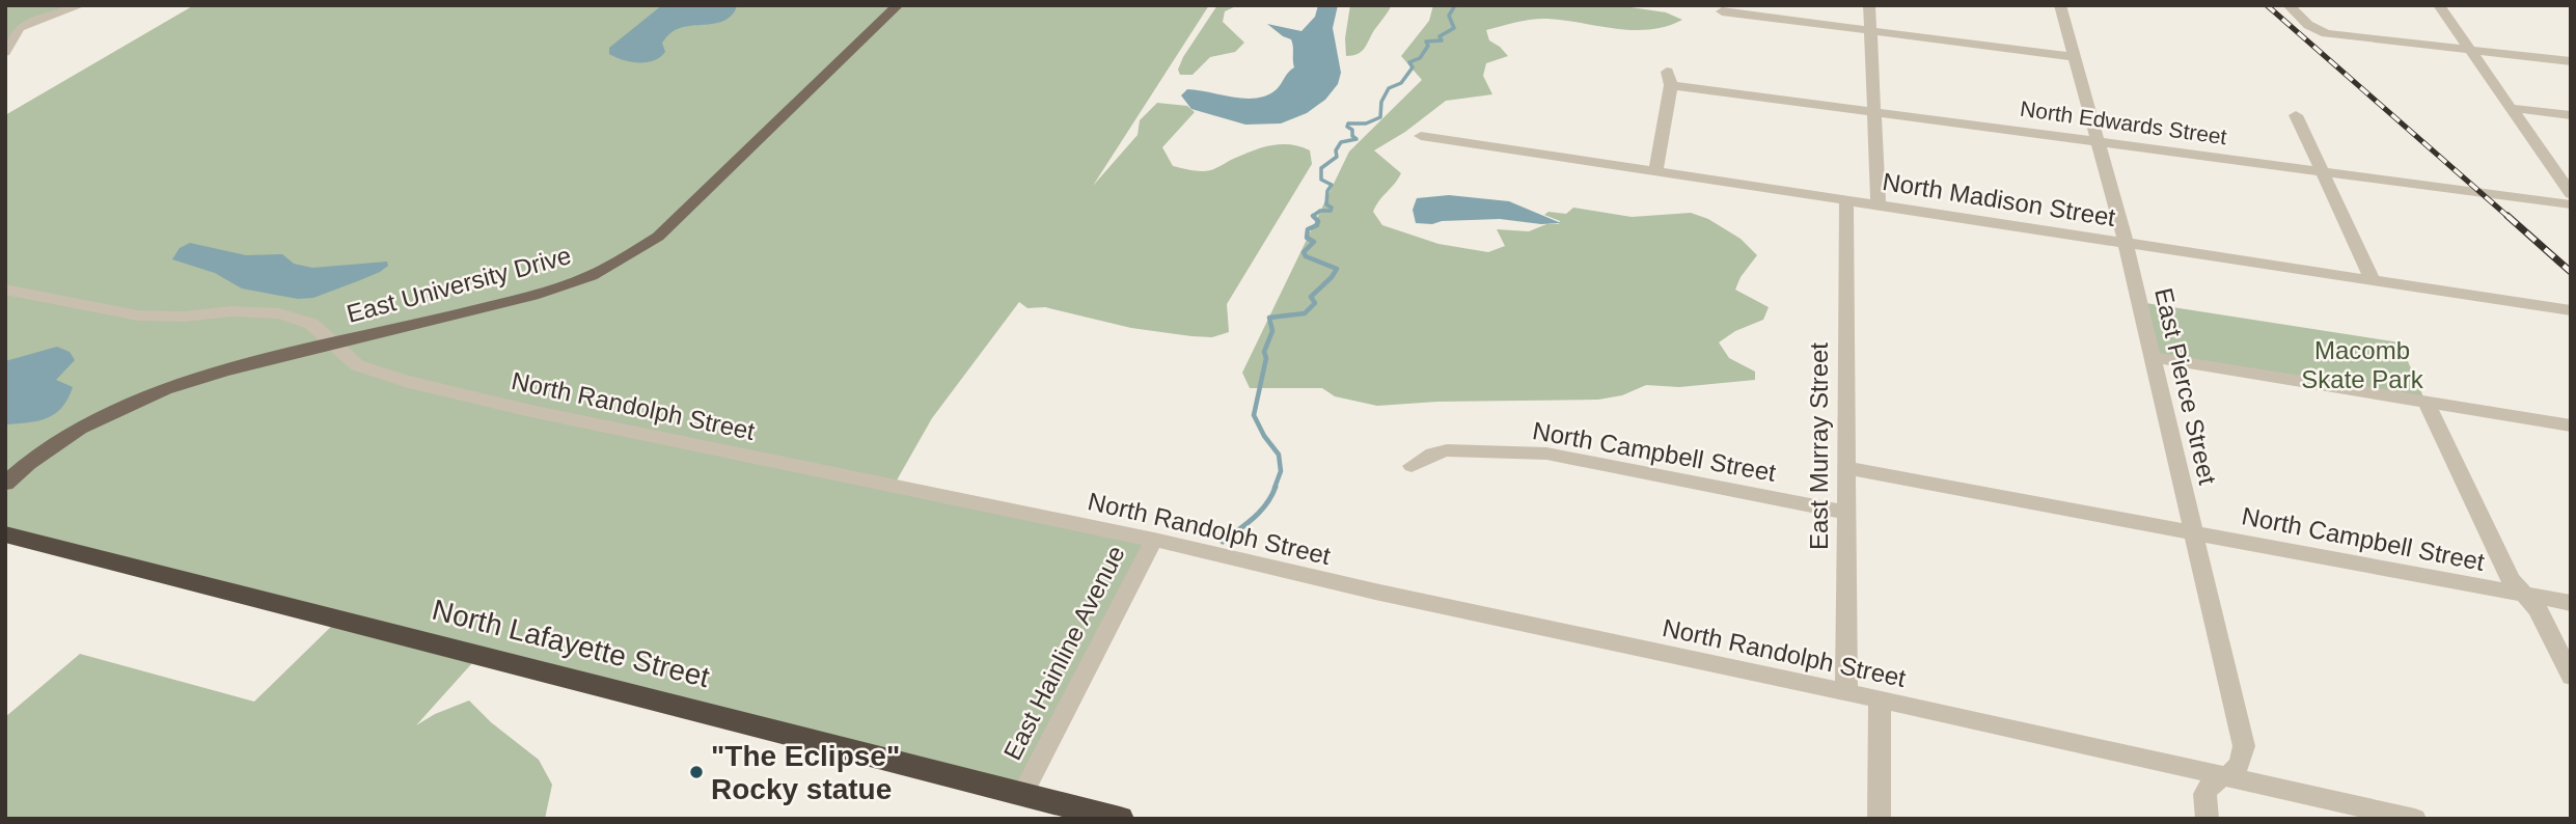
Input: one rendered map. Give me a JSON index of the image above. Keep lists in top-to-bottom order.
{
  "streets": {
    "highway": ["North Lafayette Street"],
    "main road": ["East University Drive"],
    "street": [
      "North Edwards Street",
      "North Madison Street",
      "East Pierce Street",
      "North Randolph Street",
      "East Murray Street",
      "North Campbell Street",
      "East Hainline Avenue"
    ]
  },
  "crossings": [
    ["North Edwards Street", "North Madison Street"],
    ["North Edwards Street", "East Pierce Street"],
    ["North Madison Street", "East Pierce Street"],
    ["North Madison Street", "East Murray Street"],
    ["East University Drive", "North Randolph Street"],
    ["East Pierce Street", "North Randolph Street"],
    ["East Pierce Street", "North Campbell Street"],
    ["North Randolph Street", "East Murray Street"],
    ["North Randolph Street", "East Hainline Avenue"],
    ["East Murray Street", "North Campbell Street"],
    ["North Lafayette Street", "East Hainline Avenue"]
  ],
  "parks": ["Macomb Skate Park"],
  "places": ["\"The Eclipse\" Rocky statue"]
}
